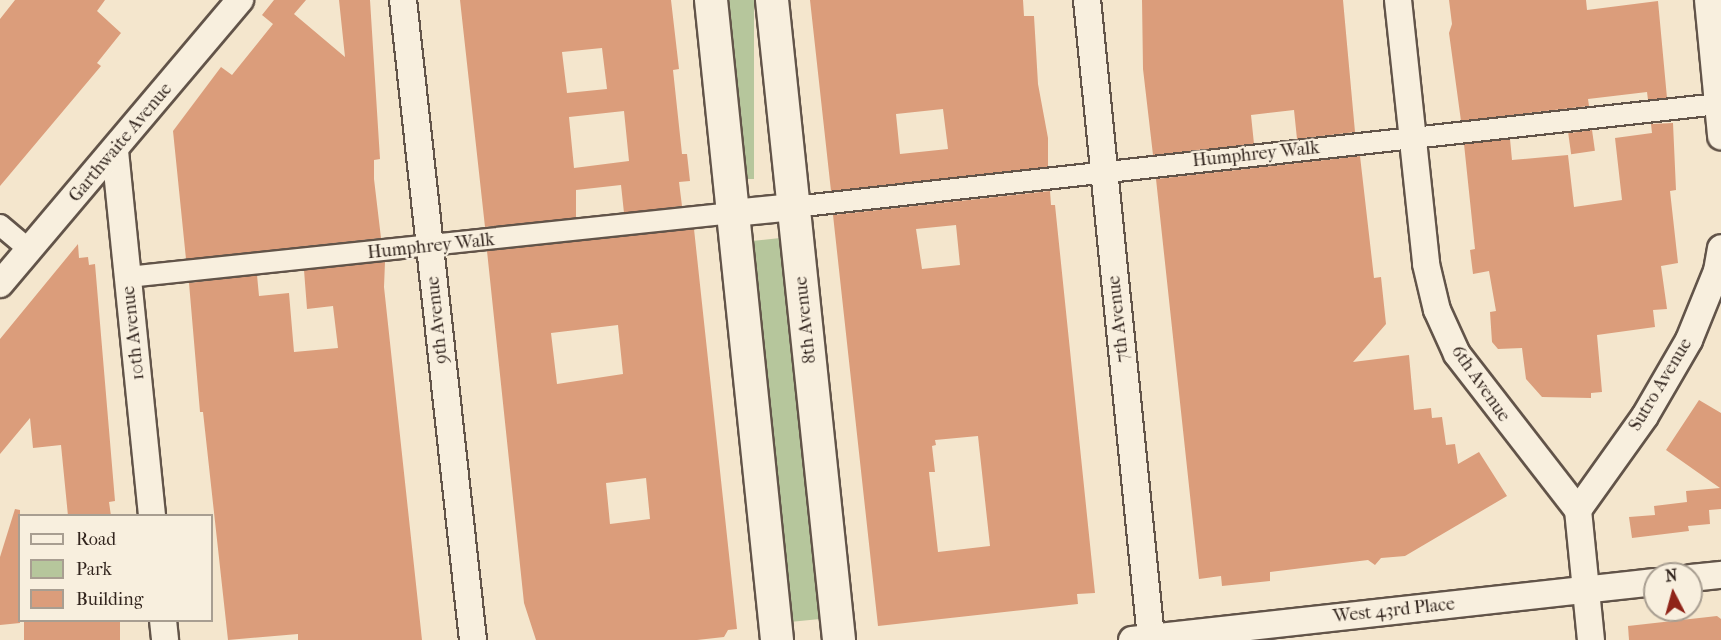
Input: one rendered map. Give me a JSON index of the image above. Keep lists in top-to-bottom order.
{
  "streets": {
    "street": [
      "Garthwaite Avenue",
      "Humphrey Walk",
      "7th Avenue",
      "9th Avenue",
      "8th Avenue",
      "10th Avenue",
      "6th Avenue",
      "Sutro Avenue",
      "West 43rd Place"
    ]
  },
  "crossings": [
    ["Garthwaite Avenue", "10th Avenue"],
    ["Humphrey Walk", "7th Avenue"],
    ["Humphrey Walk", "9th Avenue"],
    ["Humphrey Walk", "8th Avenue"],
    ["Humphrey Walk", "10th Avenue"],
    ["Humphrey Walk", "6th Avenue"],
    ["7th Avenue", "West 43rd Place"],
    ["6th Avenue", "Sutro Avenue"]
  ],
  "legend": ["Road", "Park", "Building"],
  "north": "top"
}
